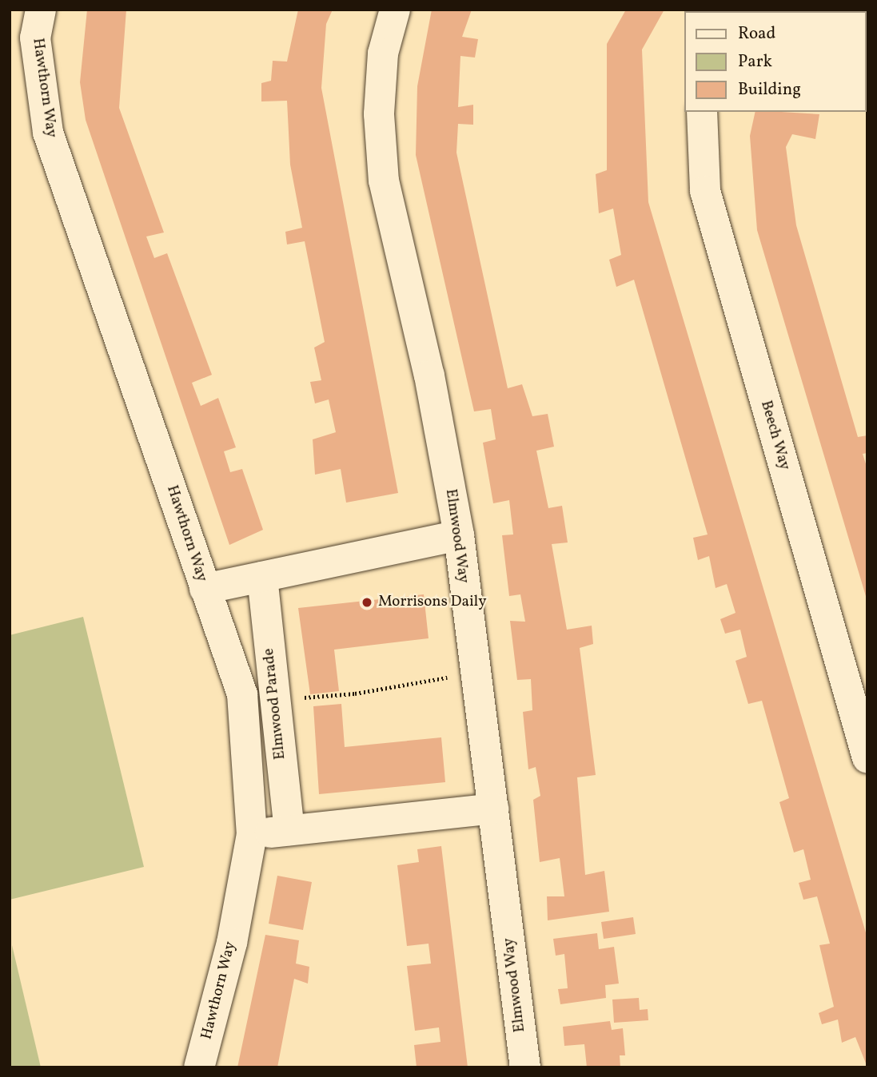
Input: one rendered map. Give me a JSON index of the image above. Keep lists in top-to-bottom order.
{
  "streets": {
    "street": [
      "Hawthorn Way",
      "Beech Way",
      "Elmwood Way",
      "Elmwood Parade"
    ]
  },
  "places": ["Morrisons Daily"],
  "legend": ["Road", "Park", "Building"]
}
